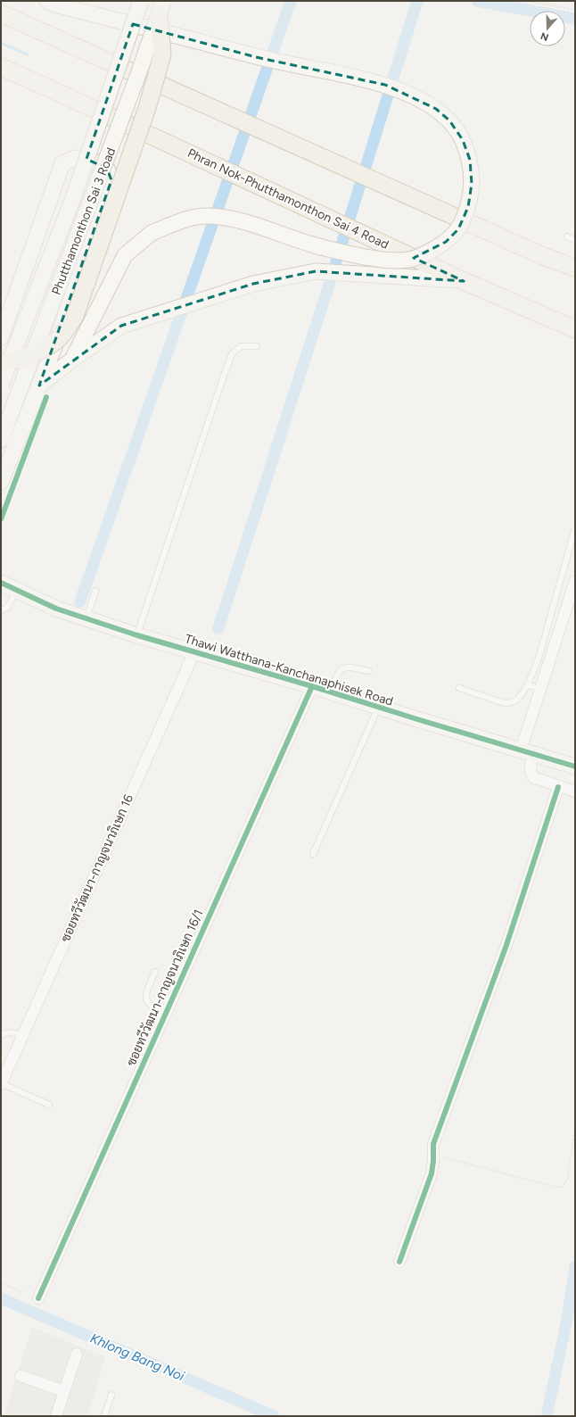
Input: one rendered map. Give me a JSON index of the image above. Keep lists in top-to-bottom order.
{
  "streets": {
    "main road": ["Phran Nok-Phutthamonthon Sai 4 Road", "Phutthamonthon Sai 3 Road", "Thawi Watthana-Kanchanaphisek Road"],
    "street": ["ซอยทวีวัฒนา-กาญจนาภิเษก 16", "ซอยทวีวัฒนา-กาญจนาภิเษก 16/1"]
  },
  "crossings": [
    ["Thawi Watthana-Kanchanaphisek Road", "ซอยทวีวัฒนา-กาญจนาภิเษก 16"],
    ["Thawi Watthana-Kanchanaphisek Road", "ซอยทวีวัฒนา-กาญจนาภิเษก 16/1"]
  ],
  "water": ["Khlong Bang Noi"],
  "north": "bottom"
}
